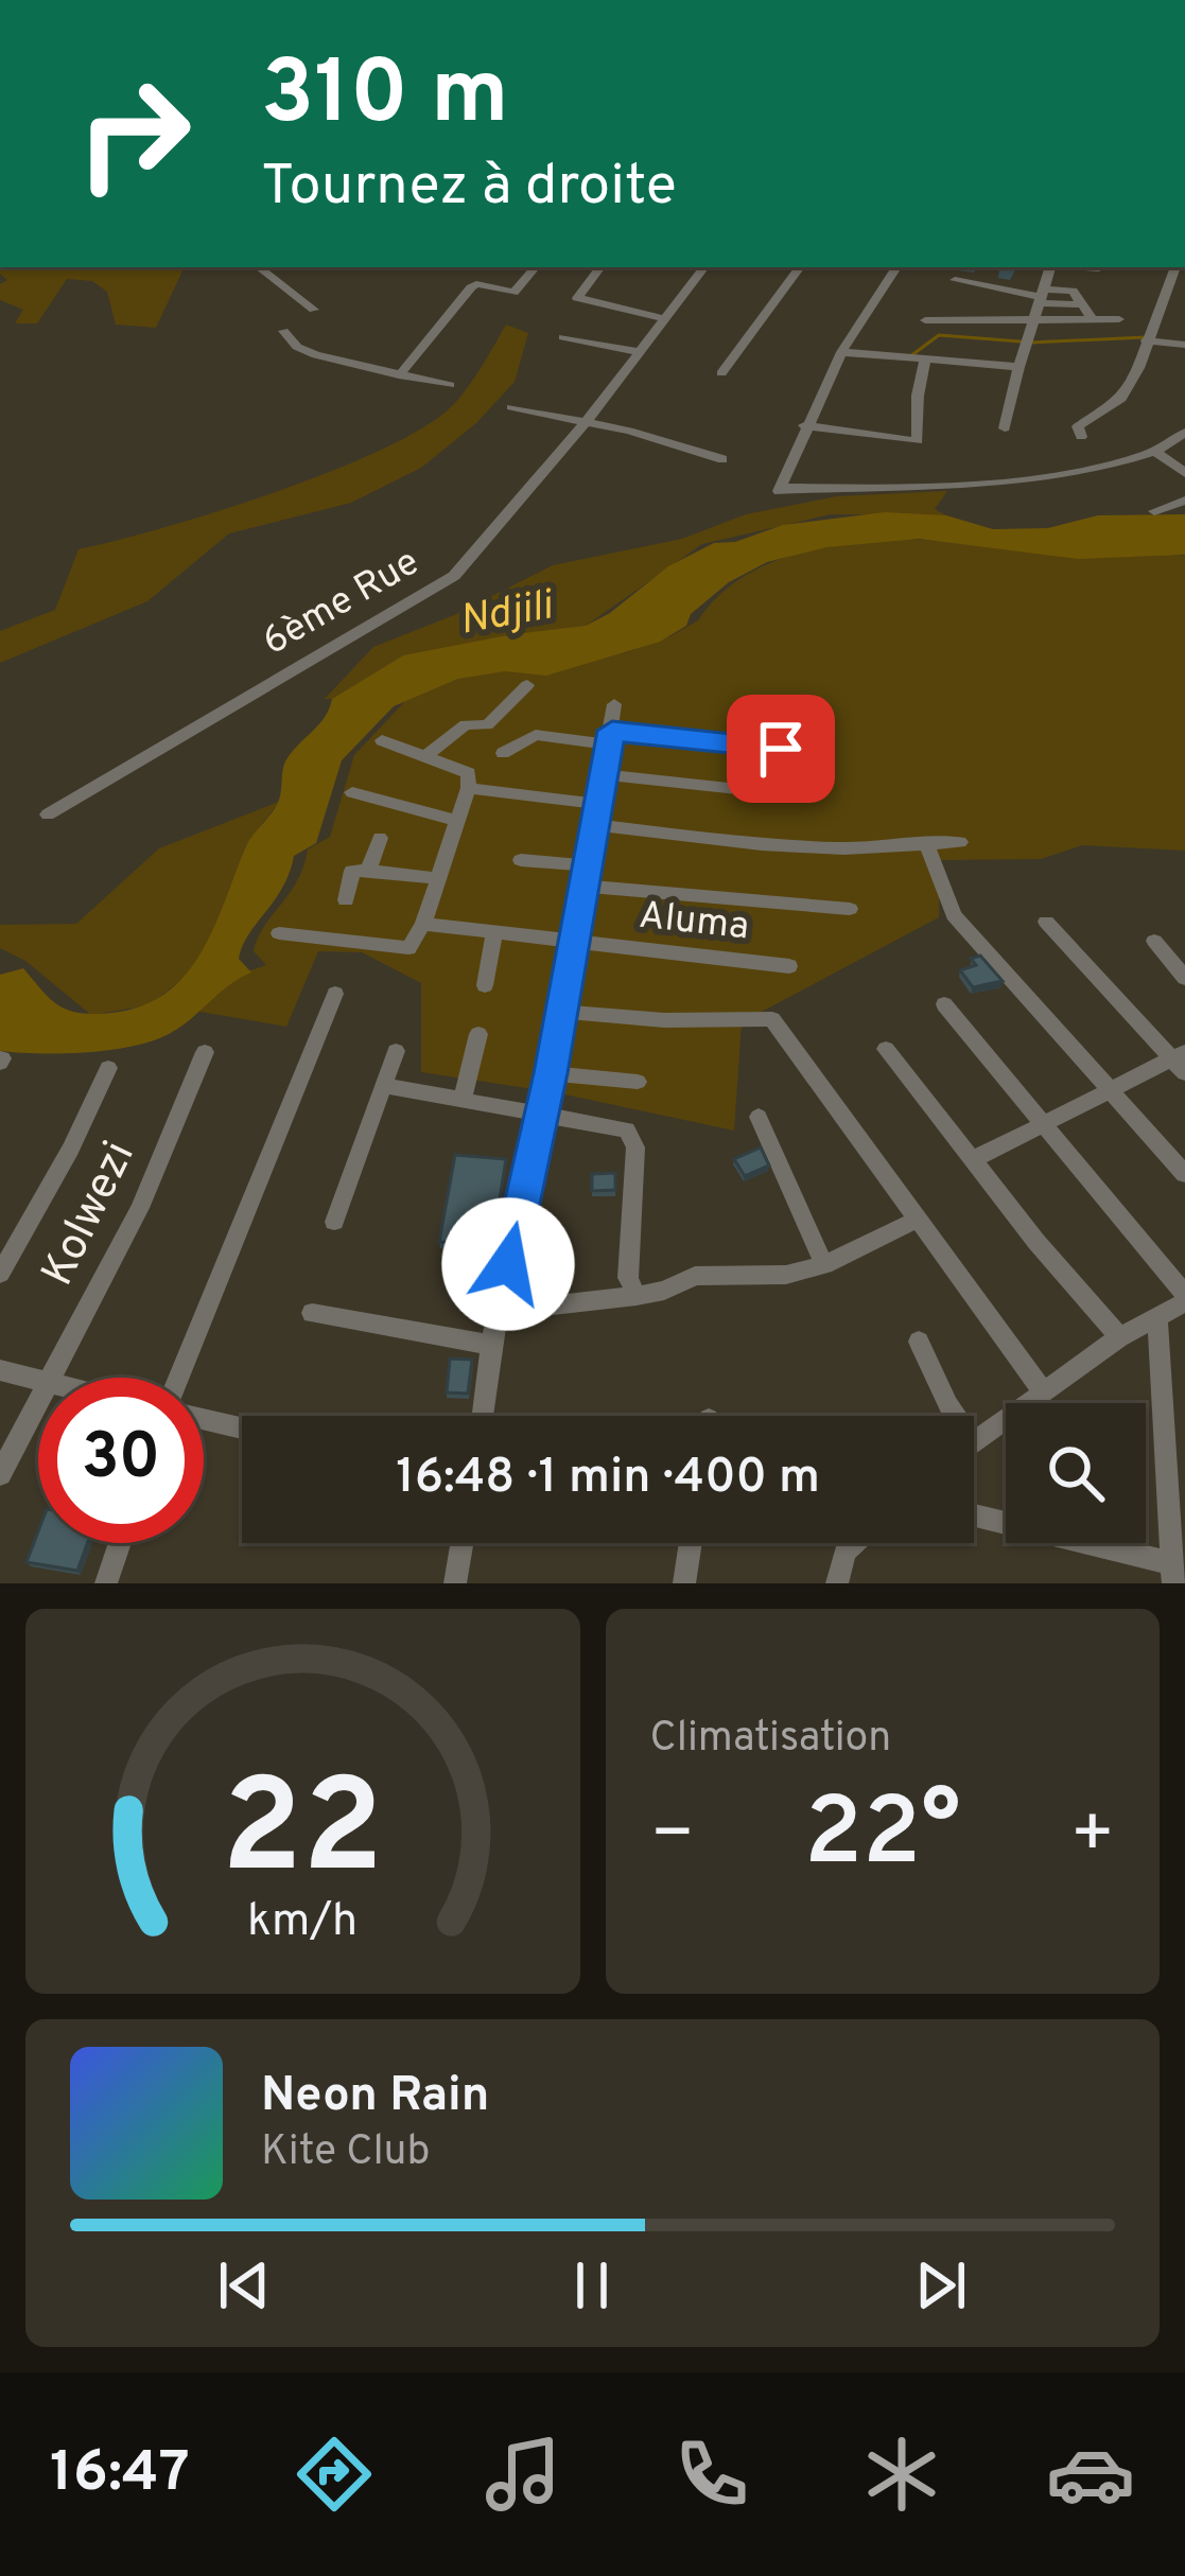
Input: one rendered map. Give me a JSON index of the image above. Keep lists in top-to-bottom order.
{
  "streets": {
    "street": ["6ème Rue", "Aluma", "Kolwezi"]
  },
  "water": ["Ndjili"],
  "page": {
    "turn": ["310 m", "Tournez à droite"],
    "limit": "30",
    "trip": "16:48 · 1 min · 400 m",
    "tile": "Climatisation",
    "heat": ["−", "22°", "+"],
    "song": ["Neon Rain", "Kite Club"],
    "tabs": "16:47",
    "gauge": ["22", "km/h"]
  }
}
